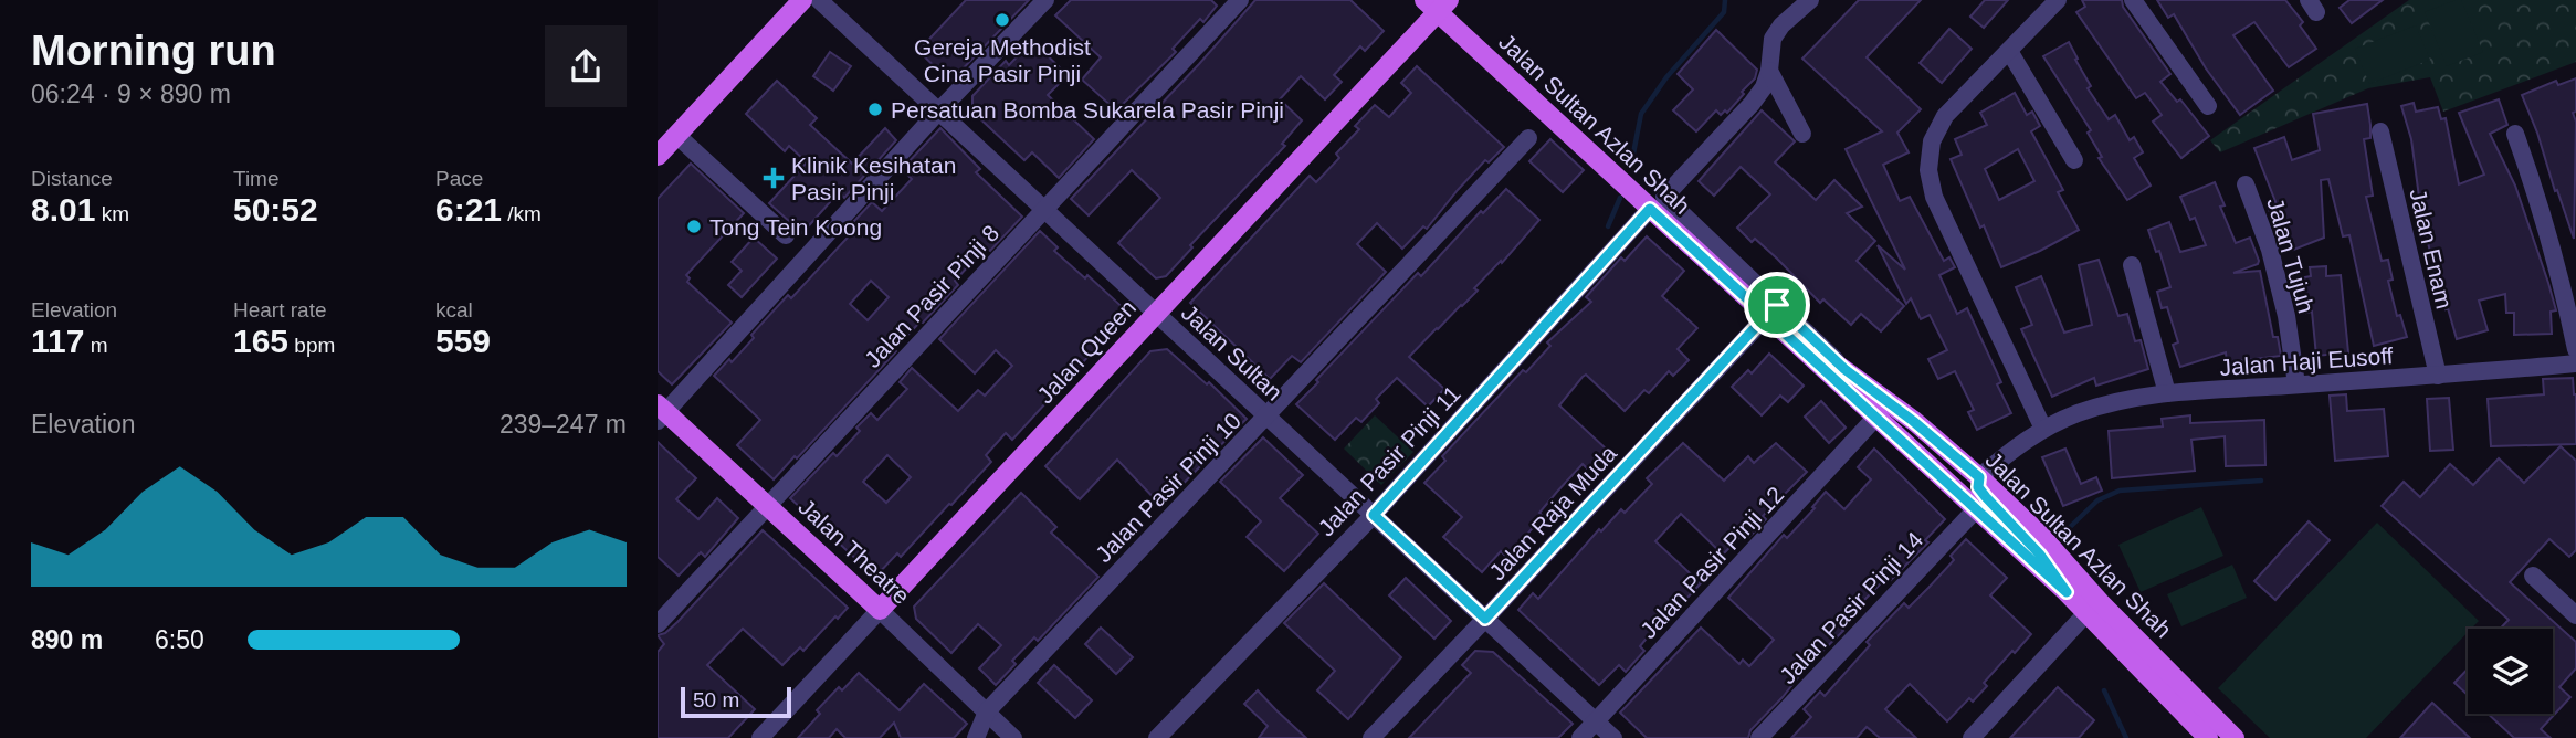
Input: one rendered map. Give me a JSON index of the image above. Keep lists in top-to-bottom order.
{
  "streets": {
    "main road": ["Jalan Sultan Azlan Shah", "Jalan Queen", "Jalan Theatre"],
    "street": [
      "Jalan Enam",
      "Jalan Tujuh",
      "Jalan Pasir Pinji 8",
      "Jalan Sultan",
      "Jalan Haji Eusoff",
      "Jalan Pasir Pinji 11",
      "Jalan Pasir Pinji 10",
      "Jalan Raja Muda",
      "Jalan Pasir Pinji 12",
      "Jalan Pasir Pinji 14"
    ]
  },
  "crossings": [
    ["Jalan Sultan Azlan Shah", "Jalan Queen"],
    ["Jalan Sultan Azlan Shah", "Jalan Haji Eusoff"],
    ["Jalan Sultan Azlan Shah", "Jalan Pasir Pinji 11"],
    ["Jalan Sultan Azlan Shah", "Jalan Raja Muda"],
    ["Jalan Sultan Azlan Shah", "Jalan Pasir Pinji 12"],
    ["Jalan Sultan Azlan Shah", "Jalan Pasir Pinji 14"],
    ["Jalan Enam", "Jalan Haji Eusoff"],
    ["Jalan Tujuh", "Jalan Haji Eusoff"],
    ["Jalan Pasir Pinji 8", "Jalan Sultan"],
    ["Jalan Pasir Pinji 8", "Jalan Theatre"],
    ["Jalan Queen", "Jalan Sultan"],
    ["Jalan Queen", "Jalan Theatre"],
    ["Jalan Sultan", "Jalan Pasir Pinji 11"],
    ["Jalan Sultan", "Jalan Pasir Pinji 10"],
    ["Jalan Sultan", "Jalan Raja Muda"],
    ["Jalan Sultan", "Jalan Pasir Pinji 12"],
    ["Jalan Pasir Pinji 10", "Jalan Theatre"]
  ],
  "places": {
    "other": ["Gereja Methodist Cina Pasir Pinji", "Persatuan Bomba Sukarela Pasir Pinji", "Tong Tein Koong"],
    "health": ["Klinik Kesihatan Pasir Pinji"]
  },
  "scale_bar": "50 m",
  "page": {
    "heading": ["Morning run", "06:24 · 9 × 890 m"],
    "stats": [
      ["Distance", "8.01 km"],
      ["Time", "50:52"],
      ["Pace", "6:21 /km"],
      ["Elevation", "117 m"],
      ["Heart rate", "165 bpm"],
      ["kcal", "559"]
    ],
    "chart": ["Elevation", "239–247 m"],
    "list": [
      {
        "name": "890 m",
        "note": "6:50"
      }
    ],
    "scale": "50 m"
  }
}
